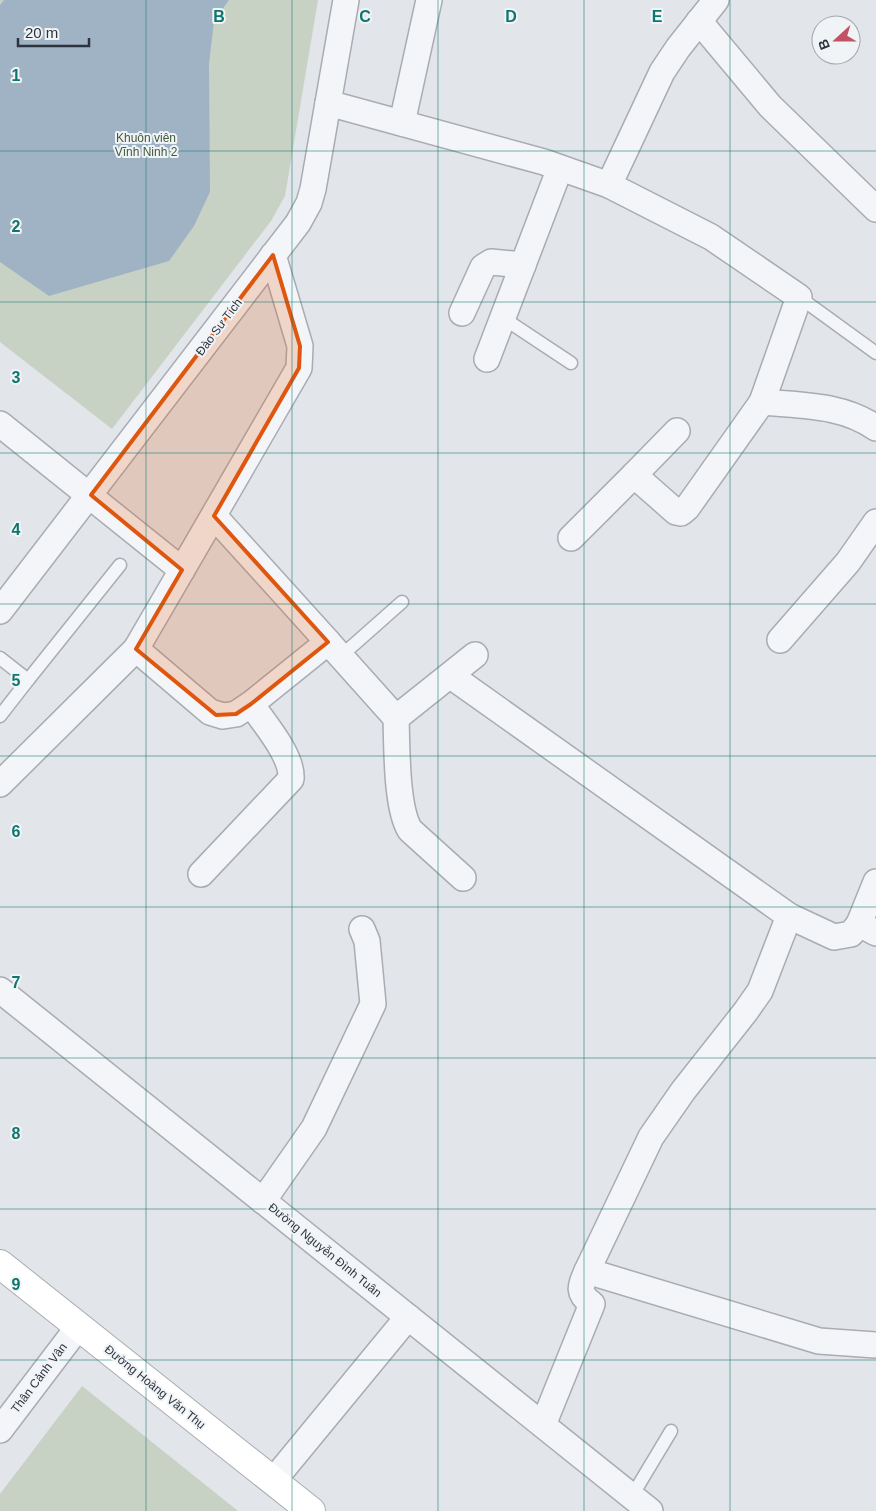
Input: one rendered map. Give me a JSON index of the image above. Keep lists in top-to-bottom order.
{
  "streets": {
    "street": [
      "Đào Sư Tích",
      "Đường Nguyễn Đình Tuân",
      "Thân Cảnh Vân",
      "Đường Hoàng Văn Thụ"
    ]
  },
  "crossings": [
    ["Thân Cảnh Vân", "Đường Hoàng Văn Thụ"]
  ],
  "parks": ["Khuôn viên Vĩnh Ninh 2"],
  "scale_bar": "20 m",
  "north": "left",
  "grid": {
    "columns": [
      "B",
      "C",
      "D",
      "E"
    ],
    "rows": [
      "1",
      "2",
      "3",
      "4",
      "5",
      "6",
      "7",
      "8",
      "9"
    ]
  }
}
